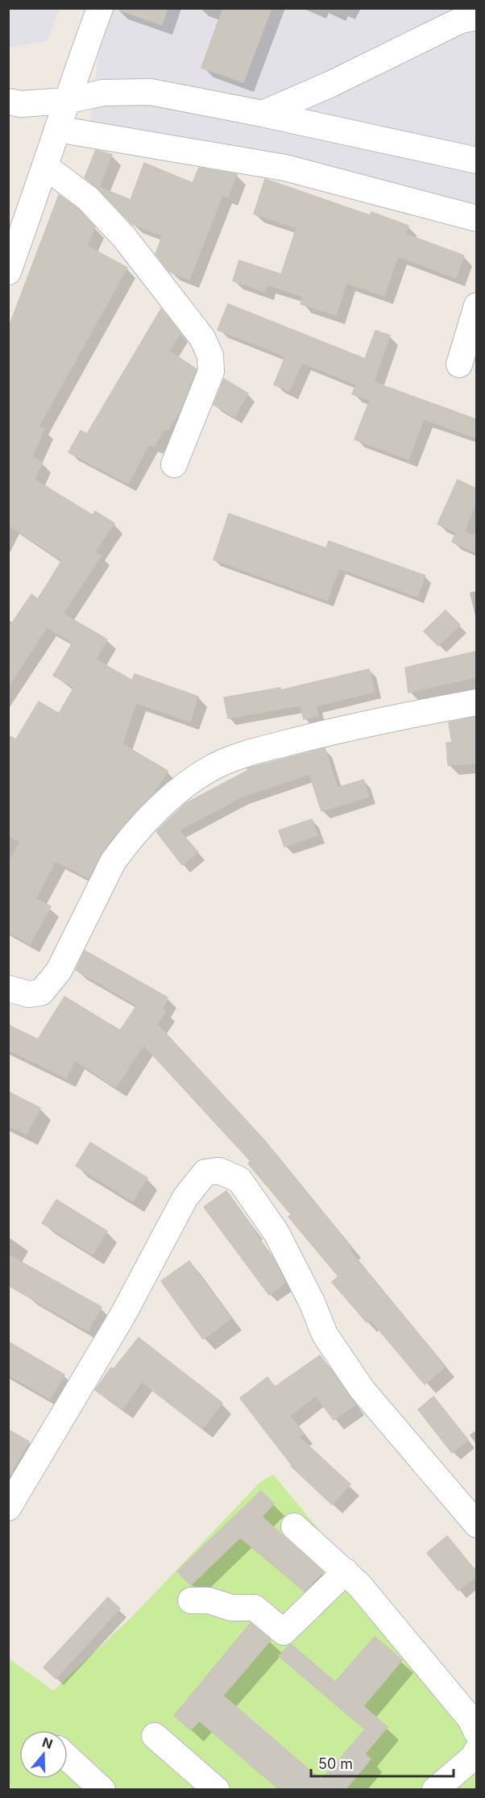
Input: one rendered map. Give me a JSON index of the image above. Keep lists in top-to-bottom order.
{
  "scale_bar": "50 m",
  "north": "top"
}
